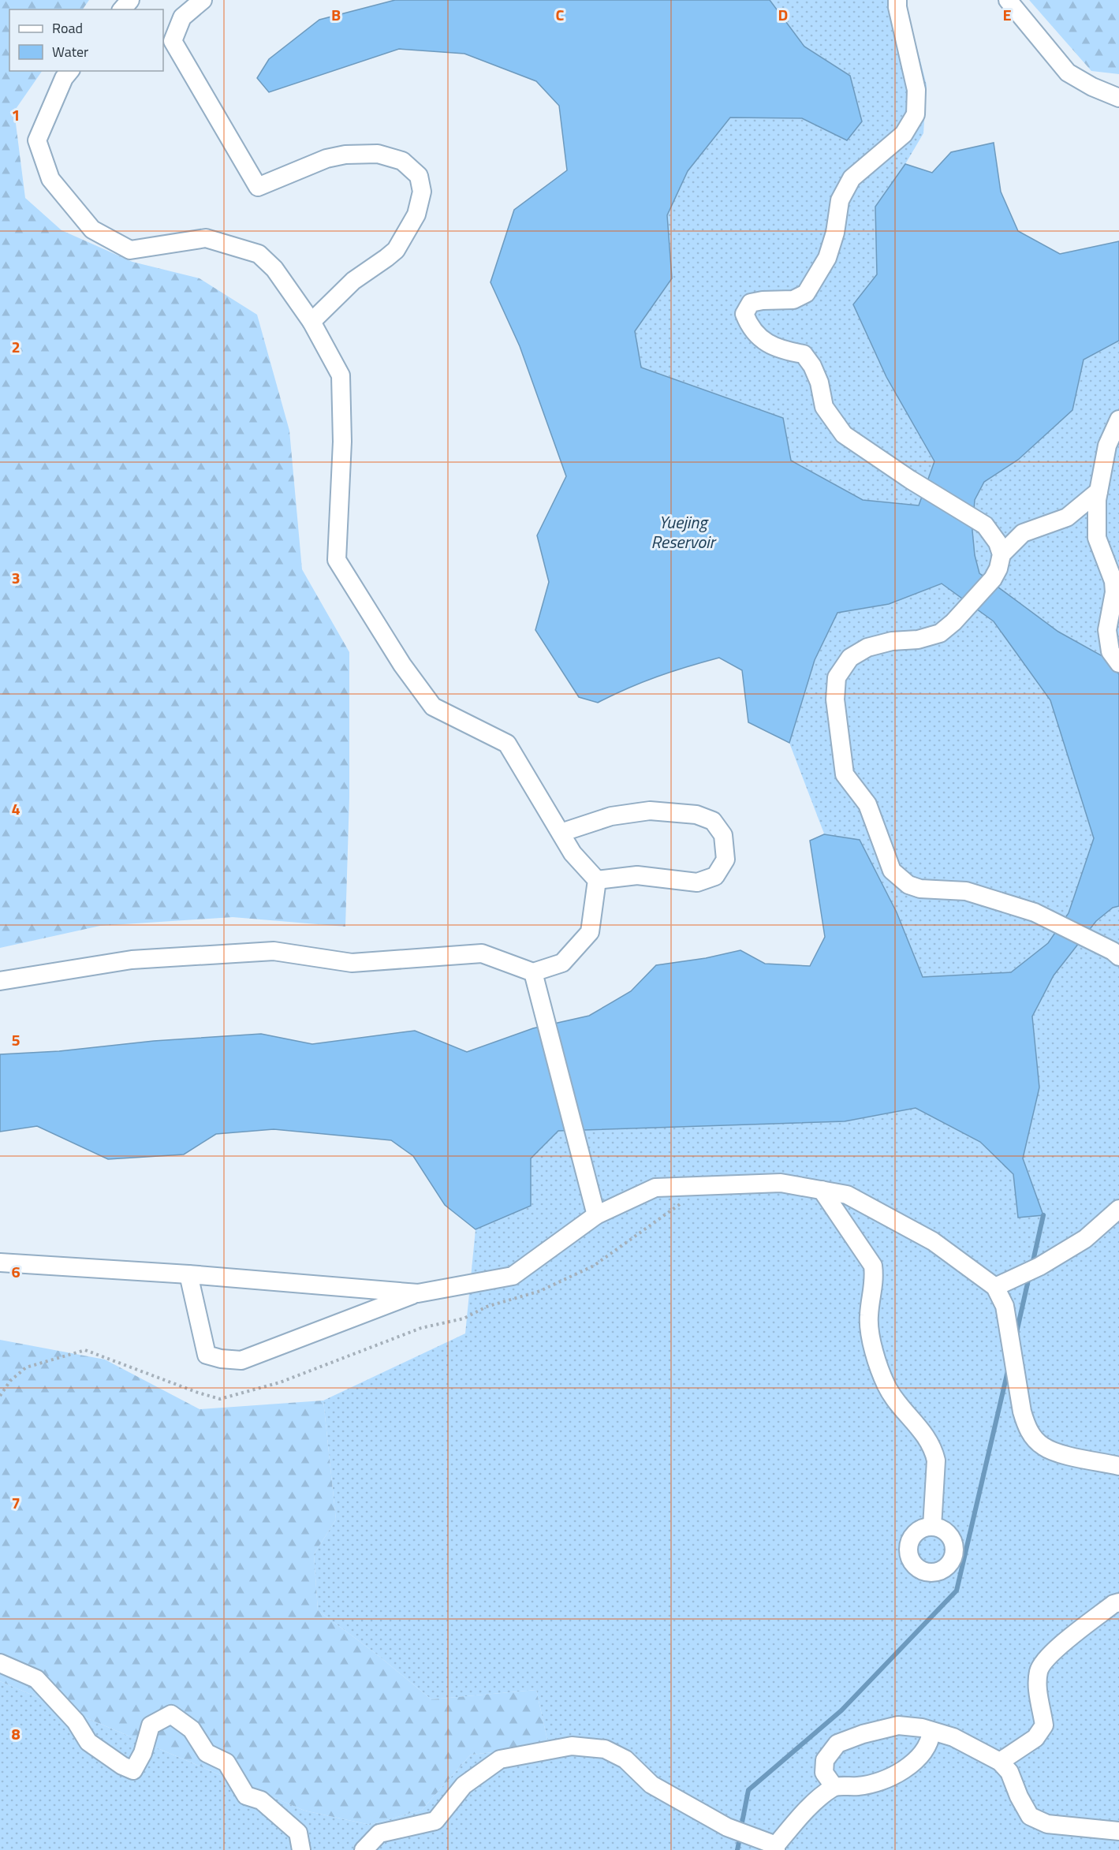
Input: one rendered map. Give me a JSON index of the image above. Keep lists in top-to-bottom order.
{
  "water": ["Yuejing Reservoir"],
  "legend": ["Road", "Water"],
  "grid": {
    "columns": [
      "B",
      "C",
      "D",
      "E"
    ],
    "rows": [
      "1",
      "2",
      "3",
      "4",
      "5",
      "6",
      "7",
      "8"
    ]
  }
}
